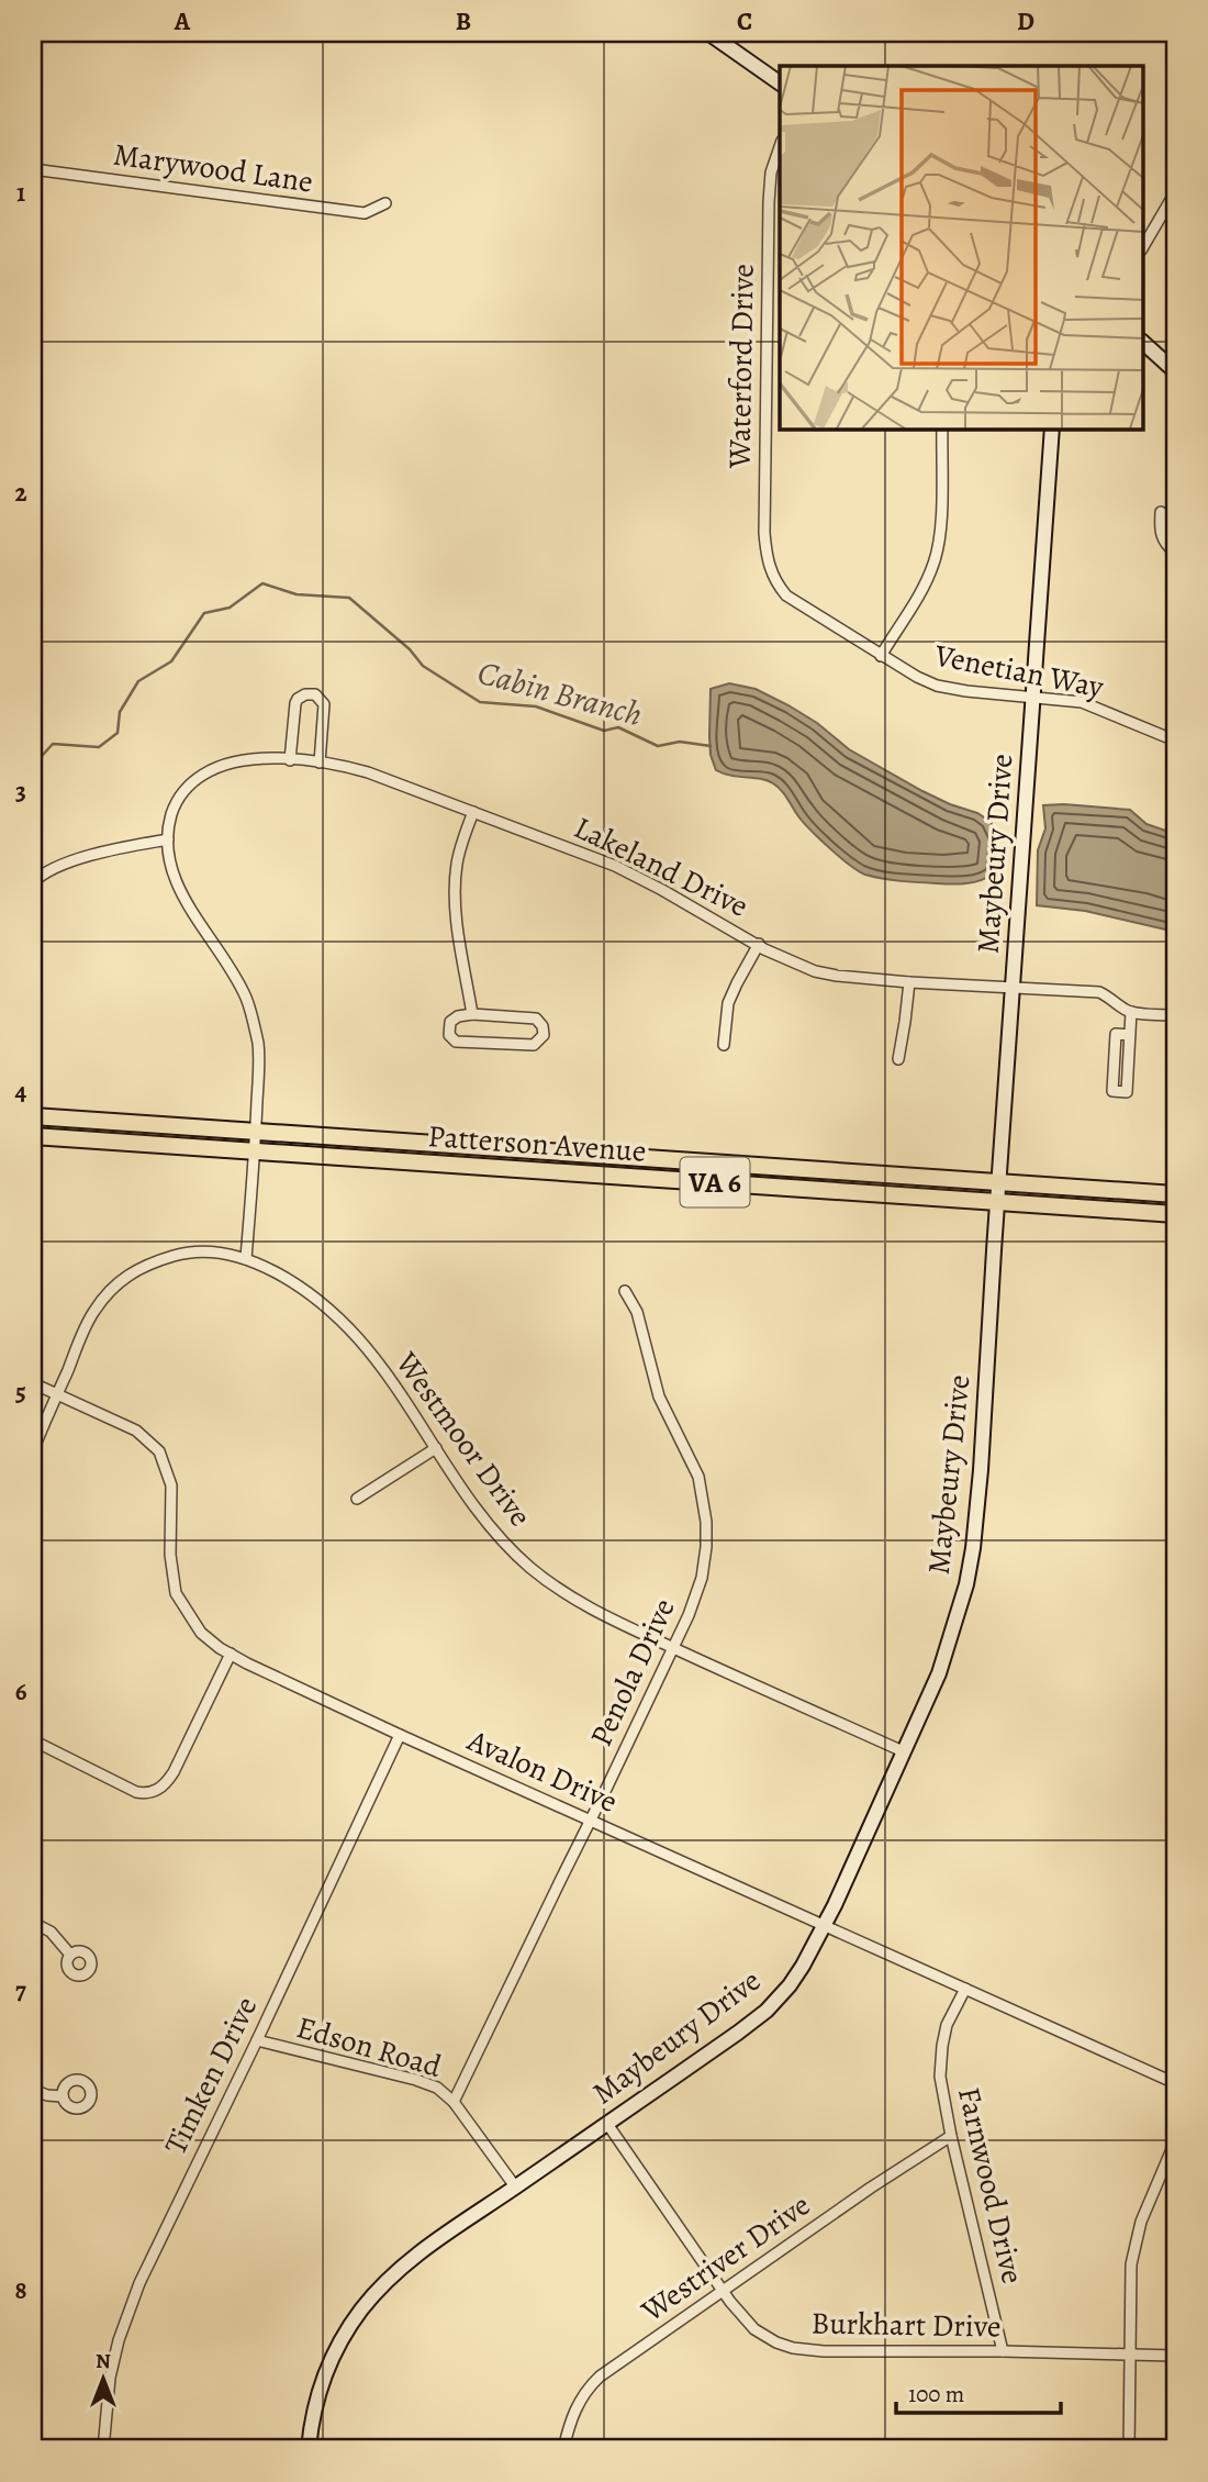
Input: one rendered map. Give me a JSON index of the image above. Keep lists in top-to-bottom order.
{
  "streets": {
    "main road": ["Patterson Avenue", "VA 6"],
    "street": [
      "Marywood Lane",
      "Waterford Drive",
      "Venetian Way",
      "Maybeury Drive",
      "Lakeland Drive",
      "Westmoor Drive",
      "Penola Drive",
      "Avalon Drive",
      "Edson Road",
      "Timken Drive",
      "Farnwood Drive",
      "Westriver Drive",
      "Burkhart Drive"
    ]
  },
  "crossings": [
    ["Waterford Drive", "Venetian Way"],
    ["Venetian Way", "Maybeury Drive"],
    ["Maybeury Drive", "Lakeland Drive"],
    ["Maybeury Drive", "Patterson Avenue"],
    ["Maybeury Drive", "Westmoor Drive"],
    ["Maybeury Drive", "Avalon Drive"],
    ["Maybeury Drive", "Edson Road"],
    ["Maybeury Drive", "Burkhart Drive"],
    ["Westmoor Drive", "Penola Drive"],
    ["Penola Drive", "Avalon Drive"],
    ["Penola Drive", "Edson Road"],
    ["Avalon Drive", "Timken Drive"],
    ["Avalon Drive", "Farnwood Drive"],
    ["Edson Road", "Timken Drive"],
    ["Farnwood Drive", "Westriver Drive"],
    ["Farnwood Drive", "Burkhart Drive"],
    ["Westriver Drive", "Burkhart Drive"]
  ],
  "water": ["Cabin Branch"],
  "scale_bar": "100 m",
  "north": "top",
  "grid": {
    "columns": [
      "A",
      "B",
      "C",
      "D"
    ],
    "rows": [
      "1",
      "2",
      "3",
      "4",
      "5",
      "6",
      "7",
      "8"
    ]
  }
}
